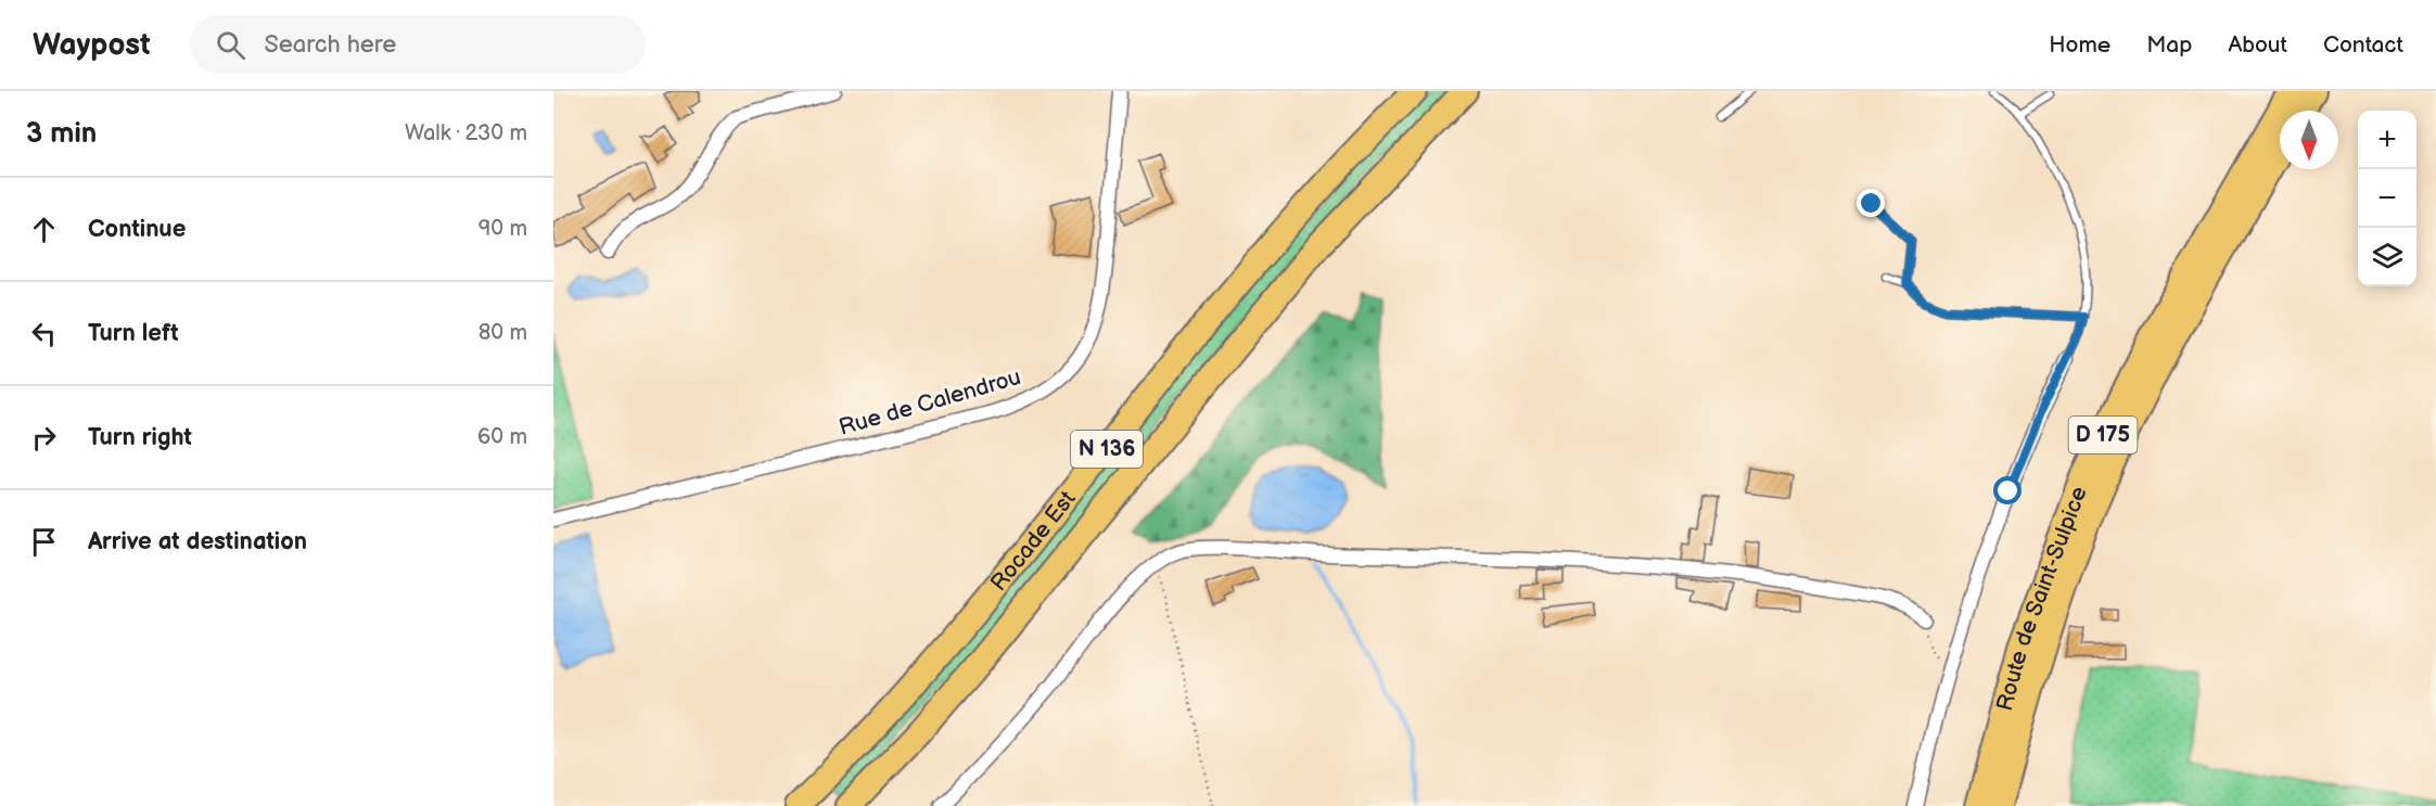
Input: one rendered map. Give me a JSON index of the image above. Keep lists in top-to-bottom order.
{
  "streets": {
    "highway": [
      "D 175",
      "N 136",
      "Rocade Est",
      "Route de Saint-Sulpice"
    ],
    "street": ["Rue de Calendrou"]
  },
  "north": "bottom",
  "page": {
    "header": "Waypost",
    "search": "Search here",
    "nav": [
      "Home",
      "Map",
      "About",
      "Contact"
    ],
    "heading": ["3 min", "Walk · 230 m"],
    "map_buttons": ["+", "−"],
    "list": [
      ["Continue", "90 m"],
      ["Turn left", "80 m"],
      ["Turn right", "60 m"],
      "Arrive at destination"
    ]
  }
}
